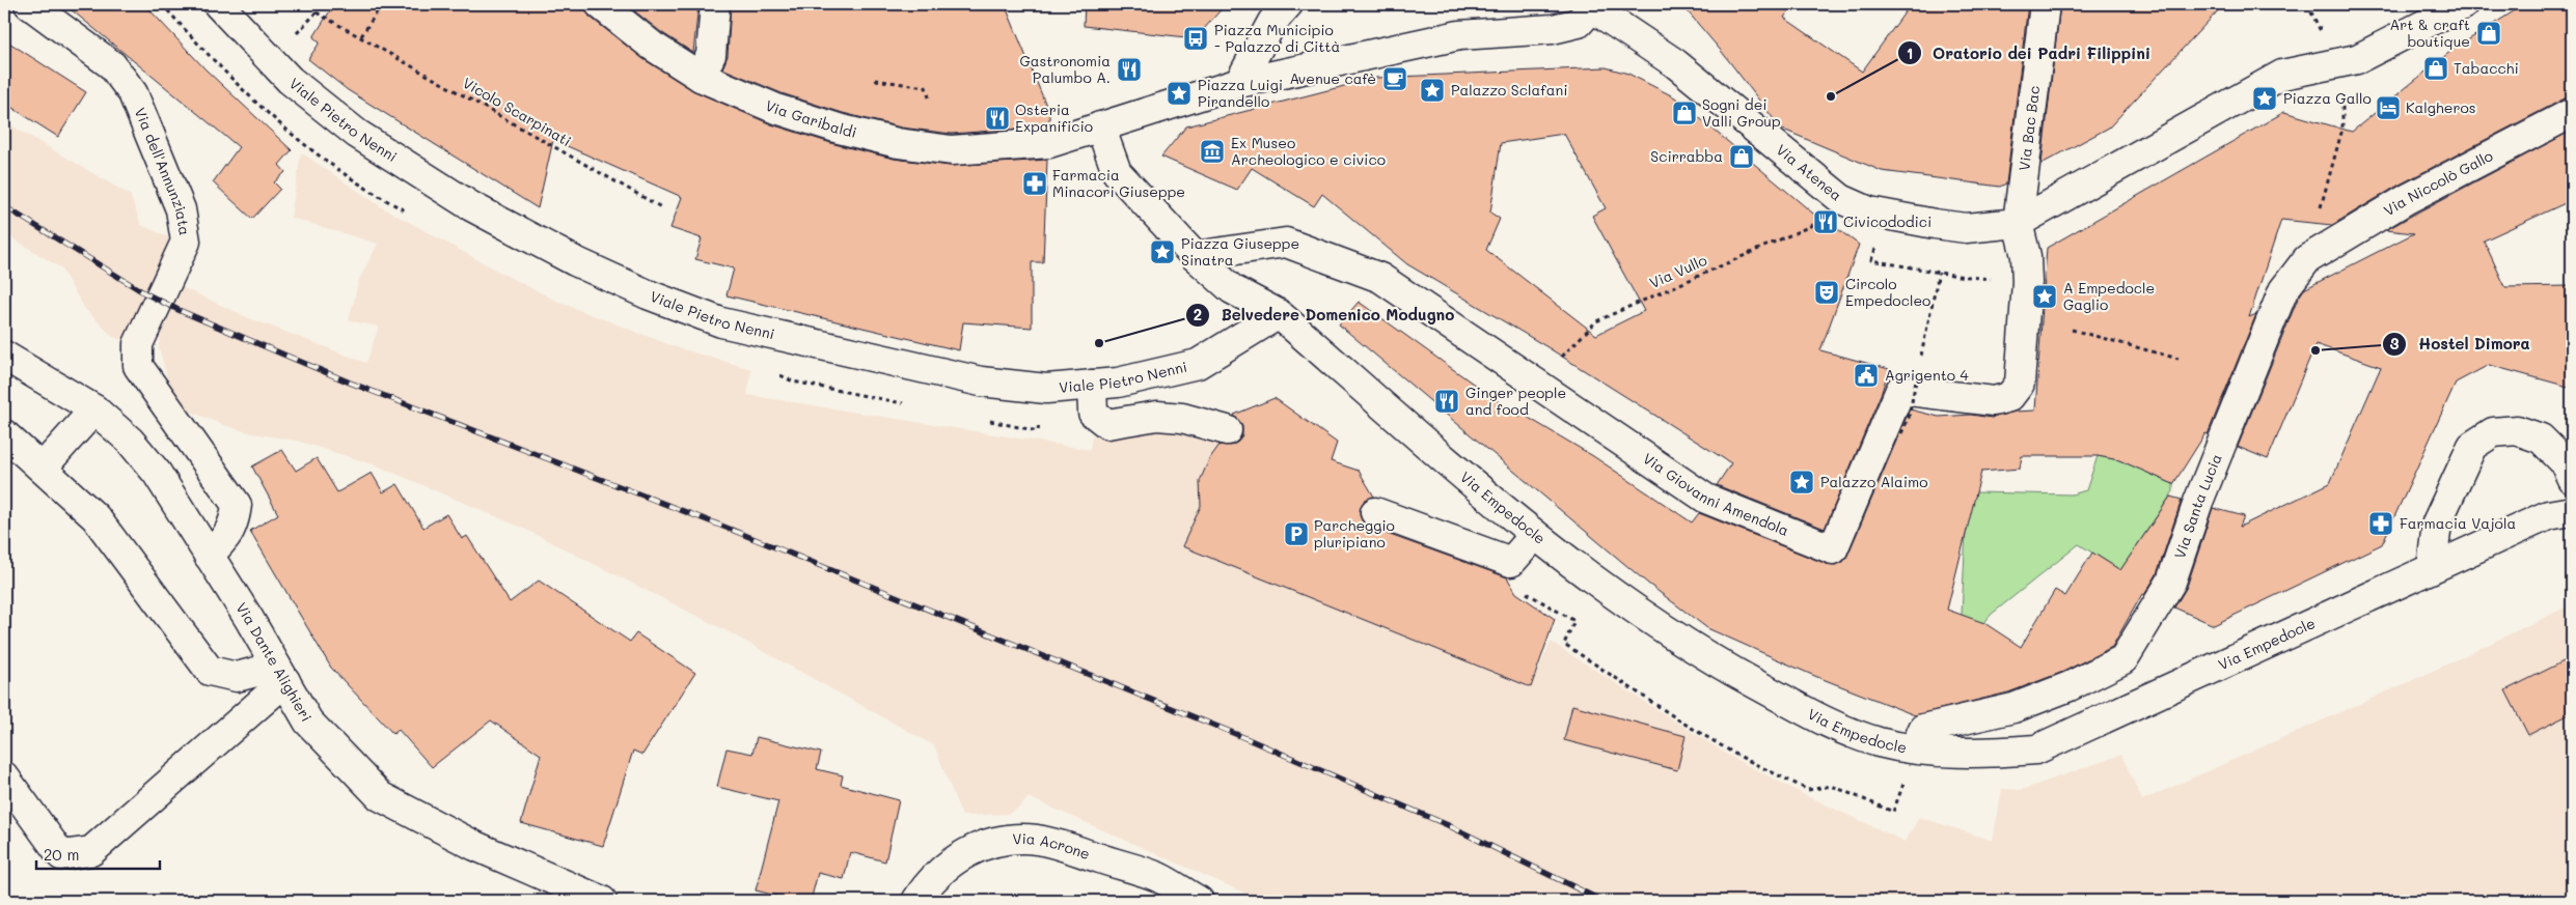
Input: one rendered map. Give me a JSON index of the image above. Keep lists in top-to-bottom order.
{
  "streets": {
    "street": [
      "Viale Pietro Nenni",
      "Via Garibaldi",
      "Via Bac Bac",
      "Via dell'Annunziata",
      "Via Atenea",
      "Via Niccolò Gallo",
      "Via Giovanni Amendola",
      "Via Santa Lucia",
      "Via Empedocle",
      "Via Dante Alighieri",
      "Via Acrone"
    ],
    "path": ["Vicolo Scarpinati", "Via Vullo"]
  },
  "crossings": [
    ["Viale Pietro Nenni", "Via Empedocle"],
    ["Via Bac Bac", "Via Atenea"],
    ["Via Bac Bac", "Via Giovanni Amendola"],
    ["Via dell'Annunziata", "Via Dante Alighieri"],
    ["Via Atenea", "Via Vullo"],
    ["Via Atenea", "Via Giovanni Amendola"],
    ["Via Niccolò Gallo", "Via Santa Lucia"],
    ["Via Vullo", "Via Giovanni Amendola"],
    ["Via Giovanni Amendola", "Via Empedocle"],
    ["Via Santa Lucia", "Via Empedocle"]
  ],
  "places": {
    "shop": [
      "Art & craft boutique",
      "Tabacchi",
      "Sogni dei Valli Group",
      "Scirrabba"
    ],
    "bus stop": ["Piazza Municipio - Palazzo di Città"],
    "restaurant": [
      "Gastronomia Palumbo A.",
      "Osteria Expanificio",
      "Civicododici",
      "Ginger people and food"
    ],
    "cafe": ["Avenue cafè"],
    "place": [
      "Palazzo Sclafani",
      "Piazza Luigi Pirandello",
      "Piazza Gallo",
      "Piazza Giuseppe Sinatra",
      "A Empedocle Gaglio",
      "Palazzo Alaimo"
    ],
    "other": ["Oratorio dei Padri Filippini", "Belvedere Domenico Modugno", "Hostel Dimora"],
    "hotel": ["Kalgheros"],
    "museum": ["Ex Museo Archeologico e civico"],
    "pharmacy": ["Farmacia Minacori Giuseppe", "Farmacia Vajola"],
    "theatre": ["Circolo Empedocleo"],
    "public building": ["Agrigento 4"],
    "parking": ["Parcheggio pluripiano"]
  },
  "scale_bar": "20 m"
}
